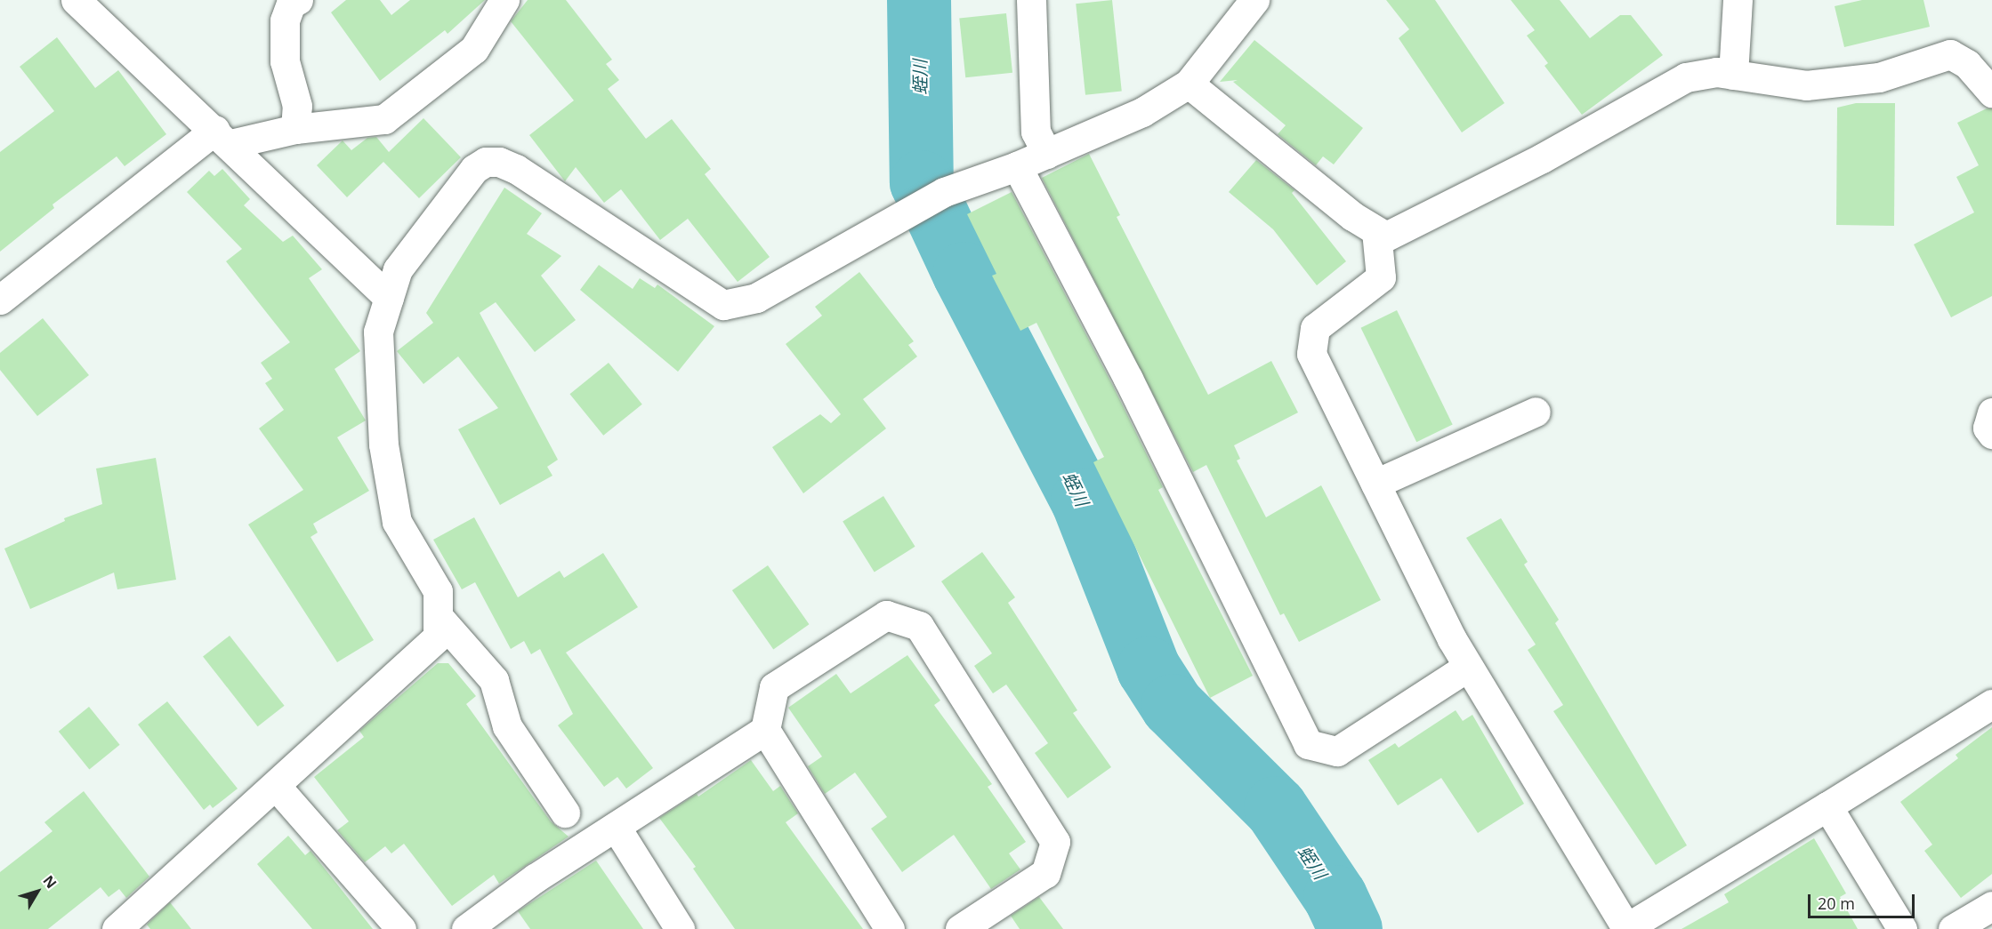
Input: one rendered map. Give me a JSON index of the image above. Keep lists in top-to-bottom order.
{
  "water": ["蛭川"],
  "scale_bar": "20 m",
  "north": "top right"
}
